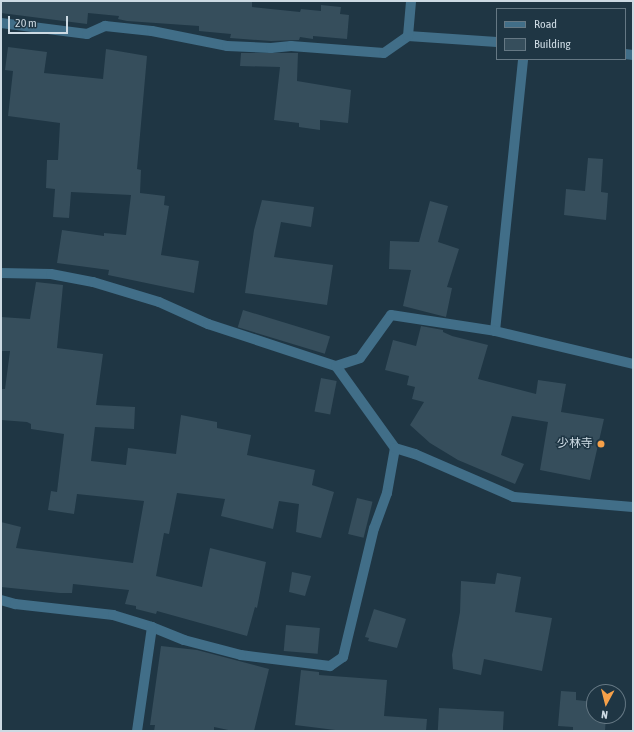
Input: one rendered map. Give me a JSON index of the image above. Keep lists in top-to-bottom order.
{
  "places": ["少林寺"],
  "legend": ["Road", "Building"],
  "scale_bar": "20 m",
  "north": "bottom"
}
